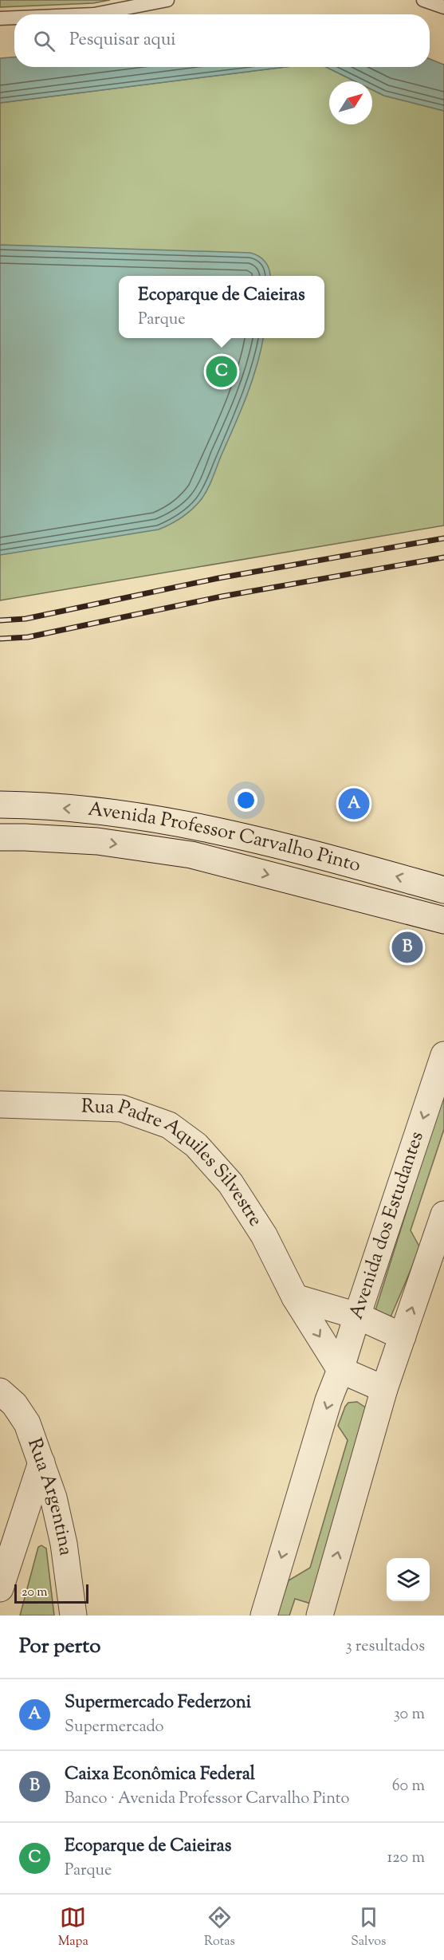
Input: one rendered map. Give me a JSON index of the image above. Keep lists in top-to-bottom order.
{
  "streets": {
    "street": [
      "Avenida Professor Carvalho Pinto",
      "Rua Padre Aquiles Silvestre",
      "Avenida dos Estudantes",
      "Rua Argentina"
    ]
  },
  "crossings": [
    ["Rua Padre Aquiles Silvestre", "Avenida dos Estudantes"]
  ],
  "scale_bar": "20 m",
  "north": "top right",
  "page": {
    "search": "Pesquisar aqui",
    "popup": ["Ecoparque de Caieiras", "Parque"],
    "pins": ["C", "A", "B"],
    "scale": "20 m",
    "heading": ["Por perto", "3 resultados"],
    "list": [
      {
        "mark": "A",
        "name": "Supermercado Federzoni",
        "note": "Supermercado",
        "value": "30 m"
      },
      {
        "mark": "B",
        "name": "Caixa Econômica Federal",
        "note": "Banco · Avenida Professor Carvalho Pinto",
        "value": "60 m"
      },
      {
        "mark": "C",
        "name": "Ecoparque de Caieiras",
        "note": "Parque",
        "value": "120 m"
      }
    ],
    "nav": ["Mapa", "Rotas", "Salvos"]
  }
}
